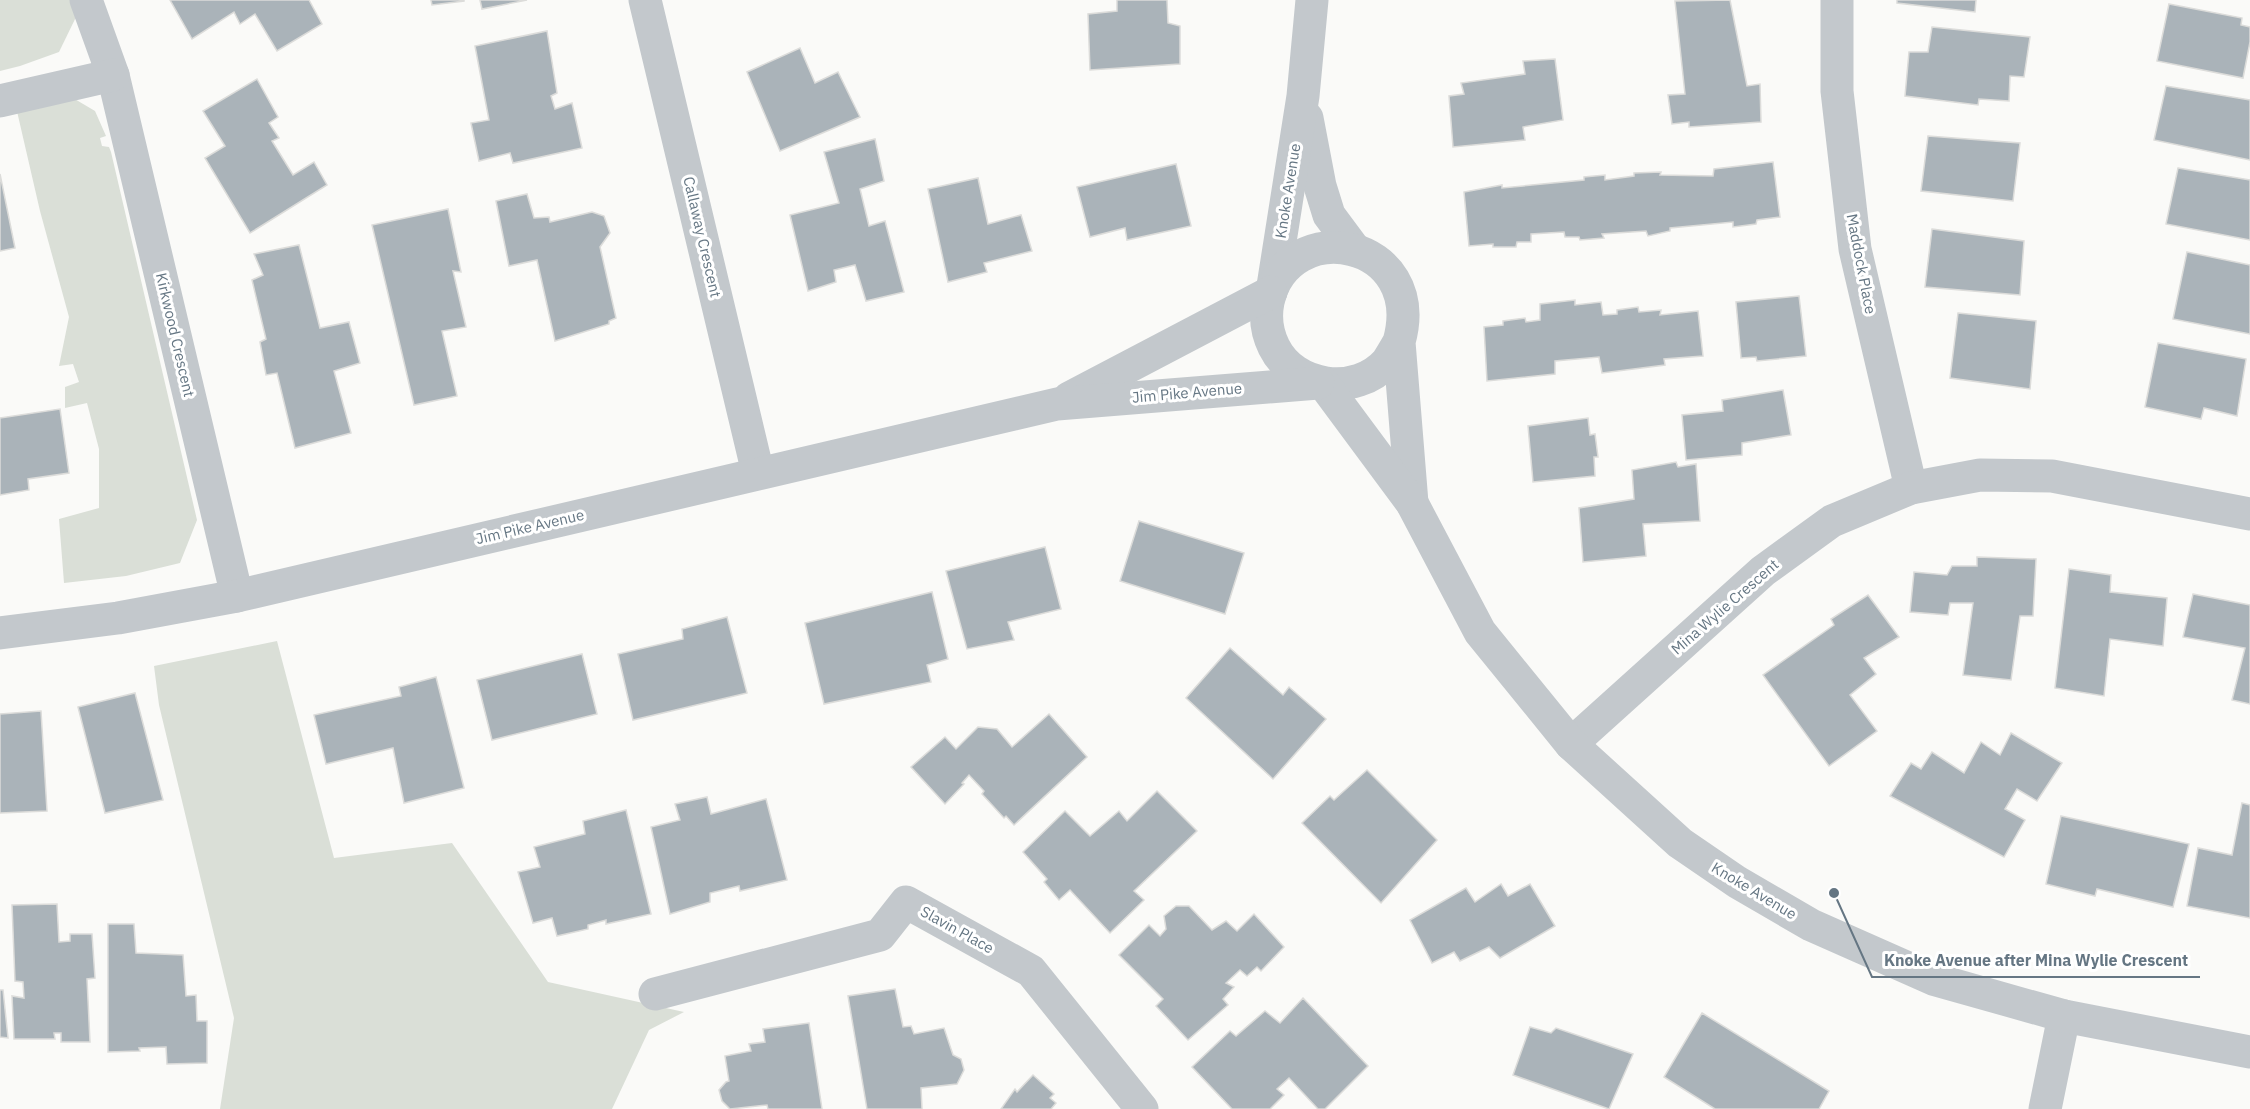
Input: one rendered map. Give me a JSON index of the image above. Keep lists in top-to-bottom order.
{
  "streets": {
    "street": [
      "Knoke Avenue",
      "Callaway Crescent",
      "Maddock Place",
      "Kirkwood Crescent",
      "Jim Pike Avenue",
      "Mina Wylie Crescent",
      "Slavin Place"
    ]
  },
  "crossings": [
    ["Knoke Avenue", "Jim Pike Avenue"],
    ["Knoke Avenue", "Mina Wylie Crescent"],
    ["Callaway Crescent", "Jim Pike Avenue"],
    ["Maddock Place", "Mina Wylie Crescent"],
    ["Kirkwood Crescent", "Jim Pike Avenue"]
  ],
  "places": ["Knoke Avenue after Mina Wylie Crescent"]
}
